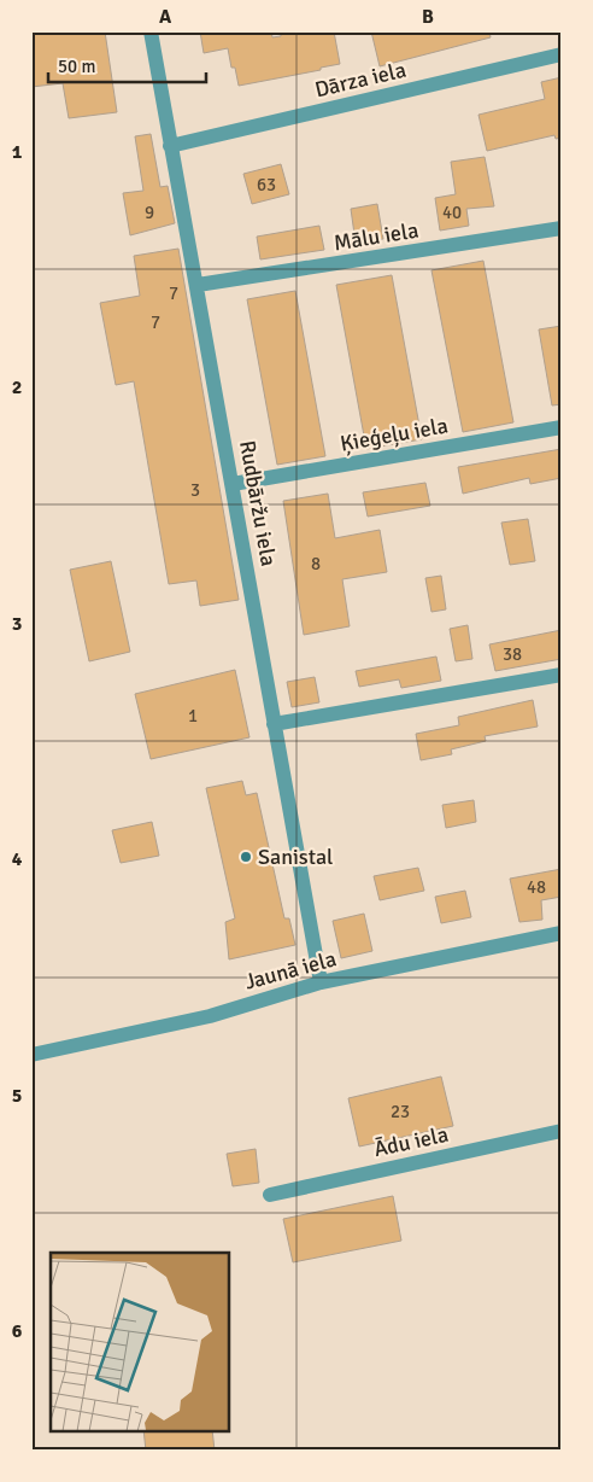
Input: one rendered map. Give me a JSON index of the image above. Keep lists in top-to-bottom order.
{
  "streets": {
    "street": [
      "Dārza iela",
      "Mālu iela",
      "Ķieģeļu iela",
      "Rudbāržu iela",
      "Jaunā iela",
      "Ādu iela"
    ]
  },
  "crossings": [
    ["Dārza iela", "Rudbāržu iela"],
    ["Mālu iela", "Rudbāržu iela"],
    ["Ķieģeļu iela", "Rudbāržu iela"],
    ["Rudbāržu iela", "Jaunā iela"]
  ],
  "places": ["Sanistal"],
  "house_numbers": [
    "63",
    "9",
    "40",
    "7",
    "7",
    "3",
    "8",
    "38",
    "1",
    "48",
    "23"
  ],
  "scale_bar": "50 m",
  "grid": {
    "columns": ["A", "B"],
    "rows": [
      "1",
      "2",
      "3",
      "4",
      "5",
      "6"
    ]
  }
}
